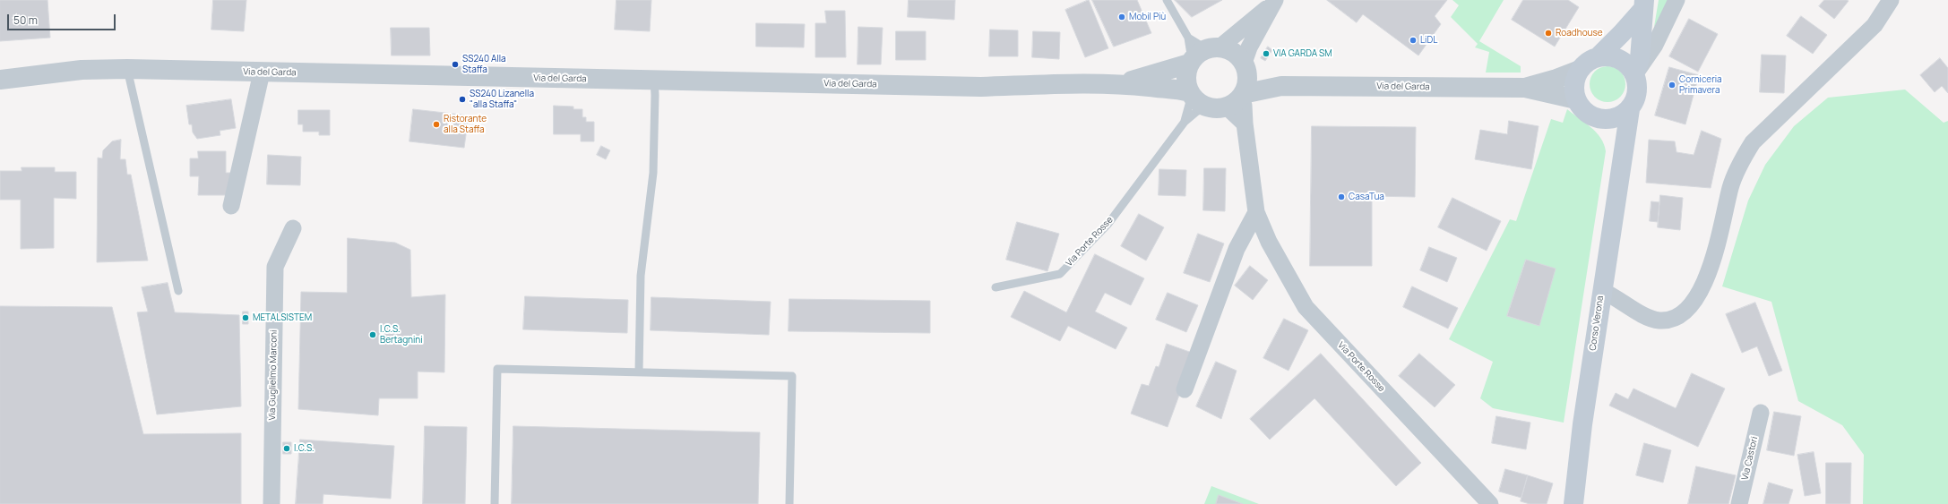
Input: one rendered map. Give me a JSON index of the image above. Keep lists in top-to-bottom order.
{
  "streets": {
    "main road": ["Corso Verona"],
    "street": [
      "Via del Garda",
      "Via Porte Rosse",
      "Via Guglielmo Marconi",
      "Via Castori"
    ]
  },
  "crossings": [
    ["Via del Garda", "Via Porte Rosse"],
    ["Via del Garda", "Corso Verona"]
  ],
  "places": [
    "Mobil Più",
    "Roadhouse",
    "LiDL",
    "VIA GARDA SM",
    "SS240 Alla Staffa",
    "Corniceria Primavera",
    "SS240 Lizanella \"alla Staffa\"",
    "Ristorante alla Staffa",
    "CasaTua",
    "METALSISTEM",
    "I.C.S. Bertagnini",
    "I.C.S."
  ],
  "scale_bar": "50 m"
}
